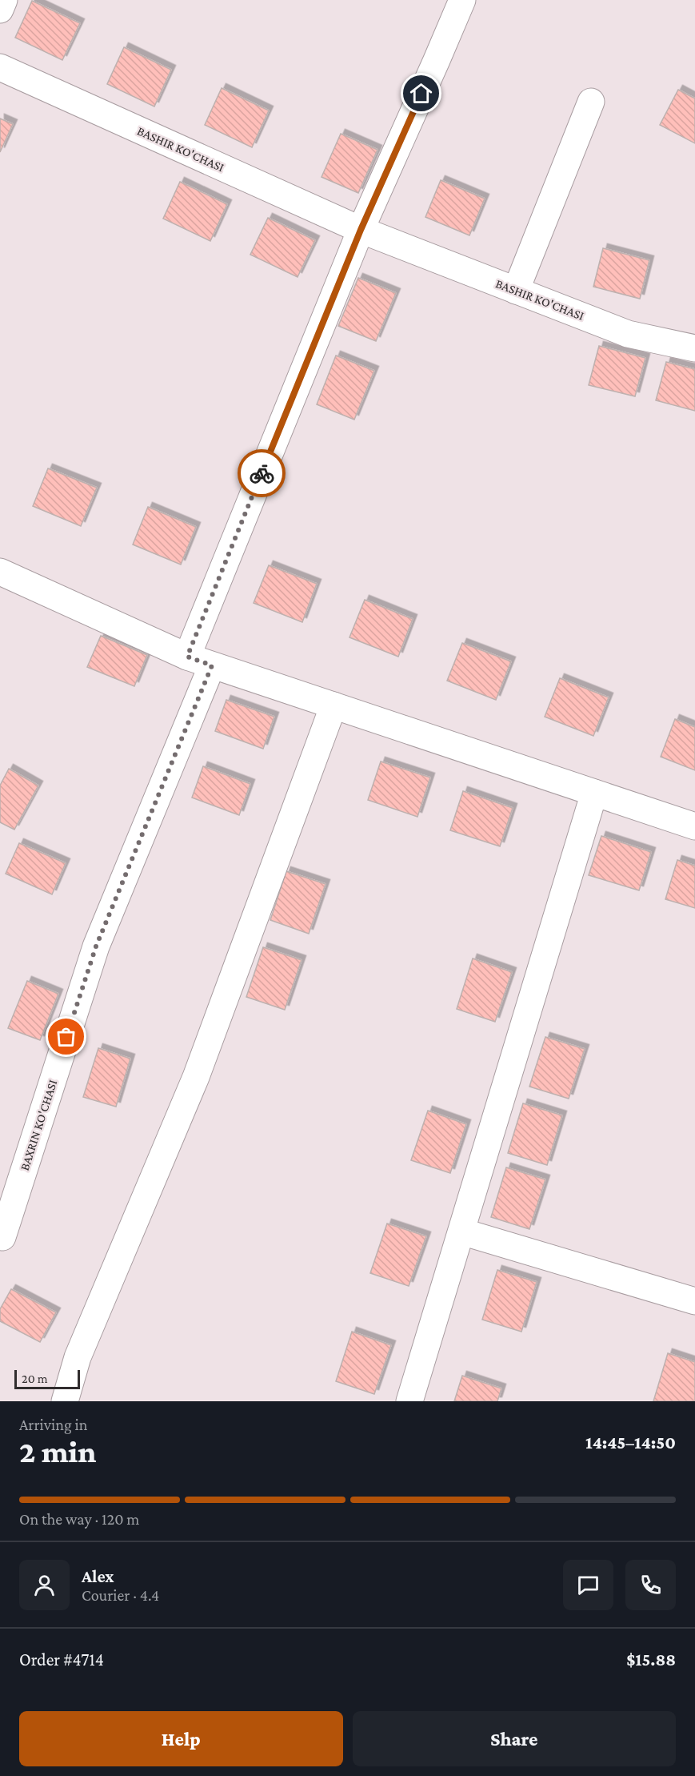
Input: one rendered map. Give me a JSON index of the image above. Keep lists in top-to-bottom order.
{
  "streets": {
    "street": ["BASHIR KO'CHASI", "BAXRIN KO'CHASI"]
  },
  "scale_bar": "20 m",
  "page": {
    "scale": "20 m",
    "heading": ["2 min", "Arriving in", "14:45–14:50"],
    "panel": [
      "Alex",
      "Courier · 4.4",
      "Order #4714",
      "$15.88"
    ],
    "bar": "On the way · 120 m",
    "buttons": ["Help", "Share"]
  }
}
